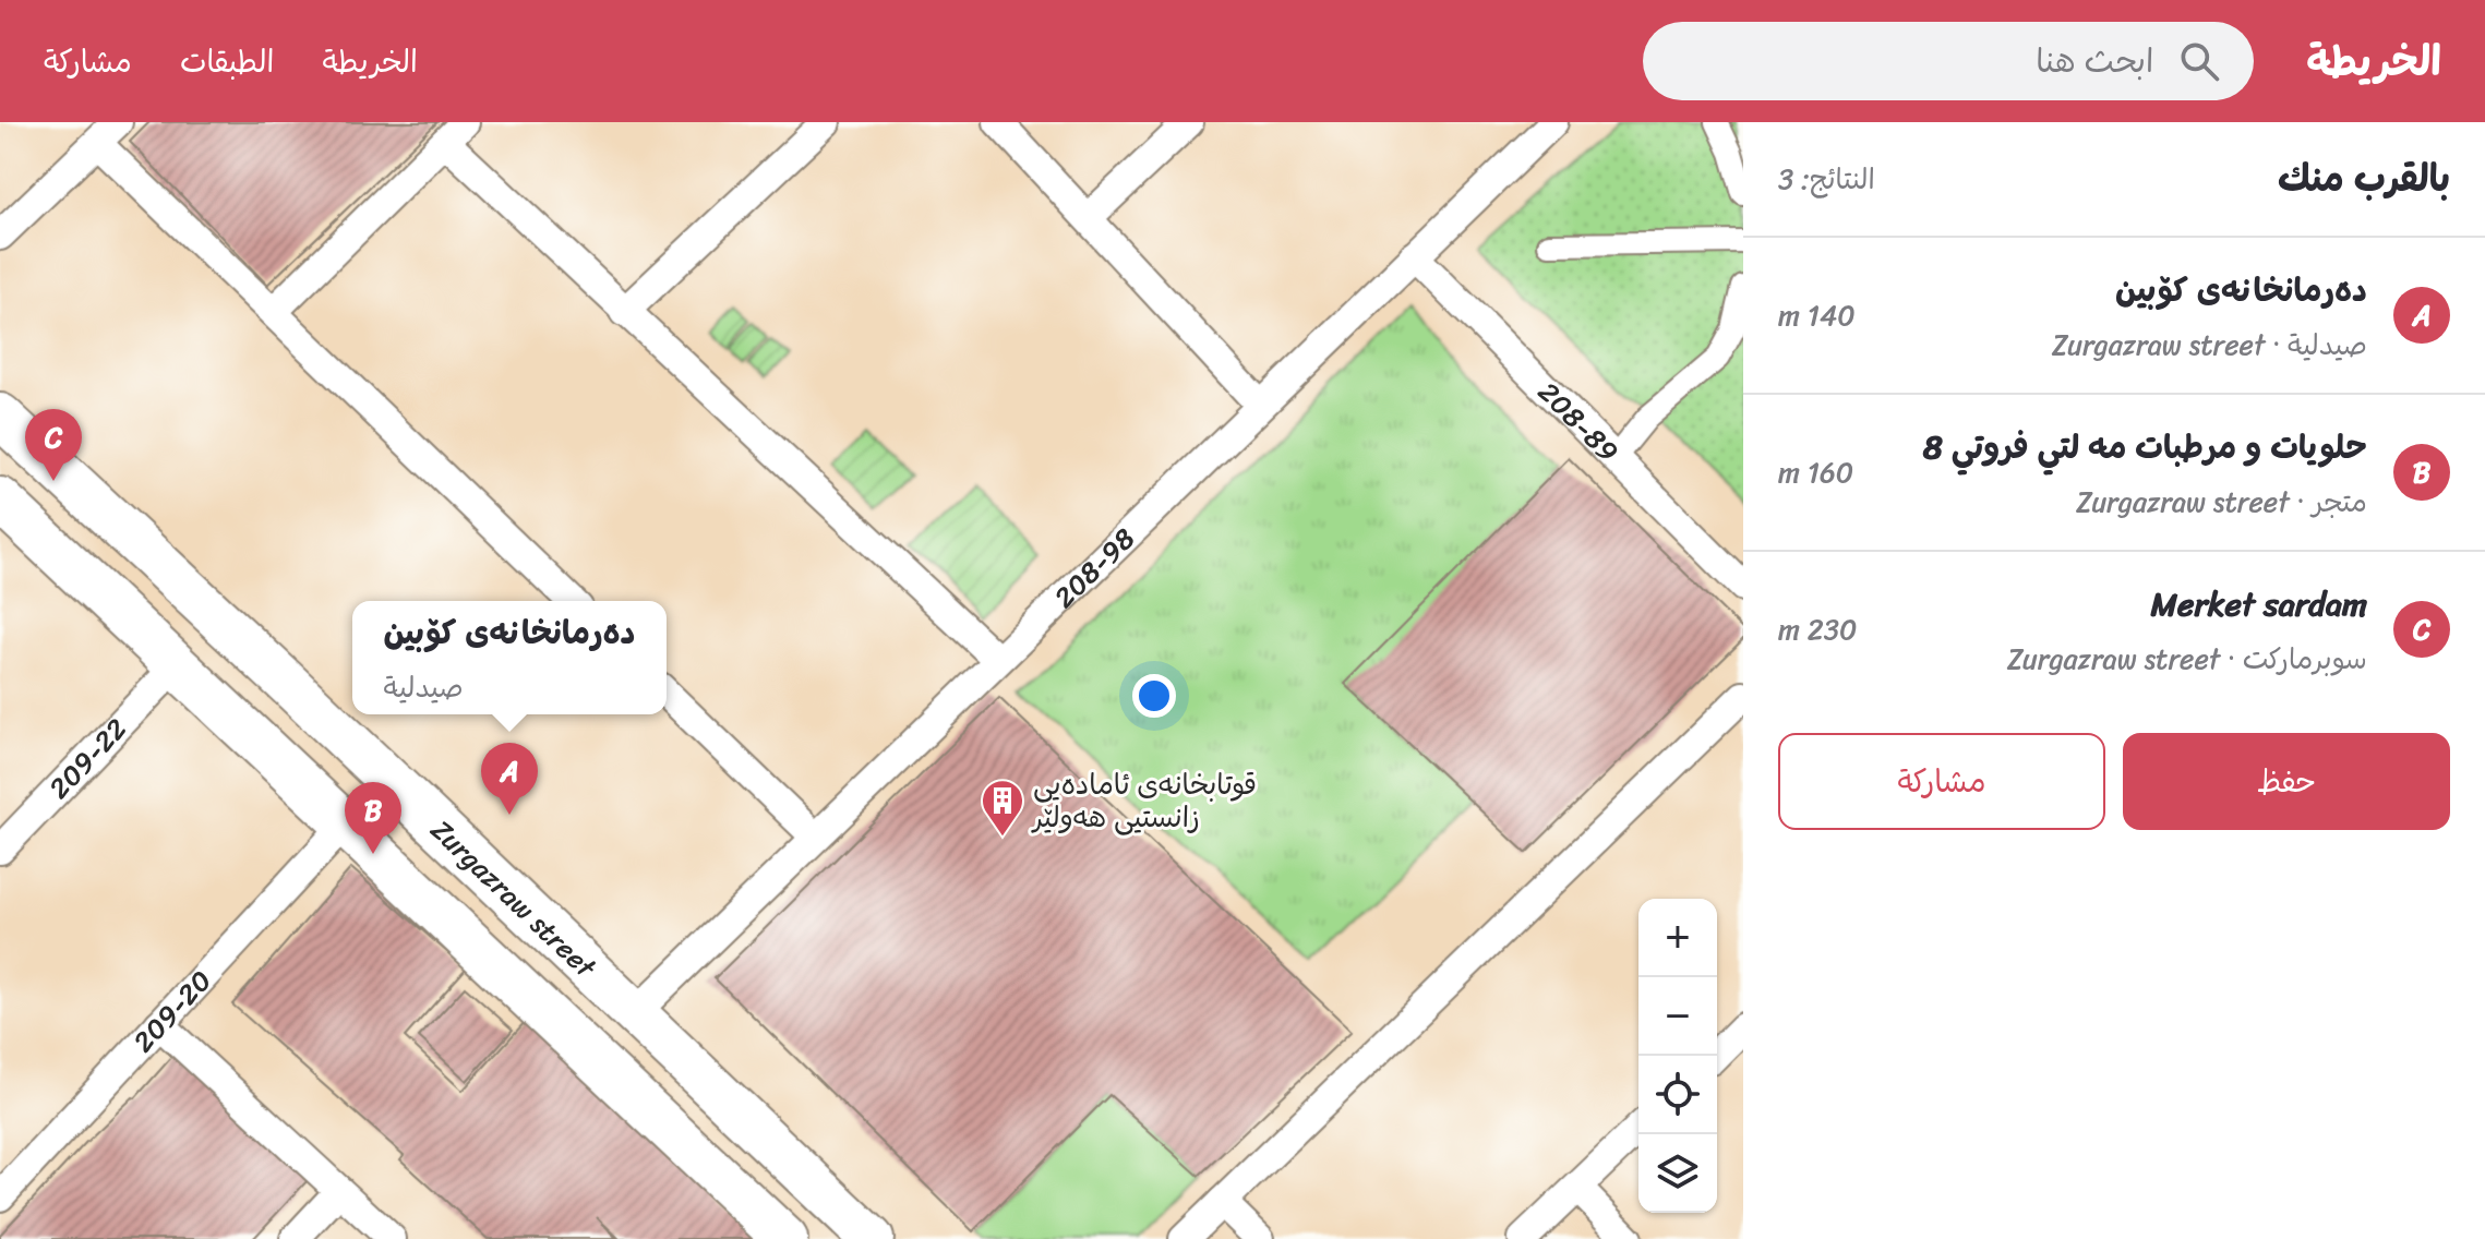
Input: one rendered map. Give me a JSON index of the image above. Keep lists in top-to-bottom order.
{
  "streets": {
    "main road": ["Zurgazraw street"],
    "street": [
      "208-89",
      "208-98",
      "209-22",
      "209-20"
    ]
  },
  "crossings": [
    ["208-89", "208-98"],
    ["208-98", "Zurgazraw street"]
  ],
  "places": {
    "building": ["قوتابخانەی ئامادەیی زانستیی هەولێر"]
  },
  "page": {
    "header": "الخريطة",
    "search": "ابحث هنا",
    "nav": ["الخريطة", "الطبقات", "مشاركة"],
    "heading": ["بالقرب منك", "النتائج: 3"],
    "list": [
      {
        "mark": "A",
        "name": "دەرمانخانەی کۆبین",
        "note": "صيدلية · Zurgazraw street",
        "value": "140 m"
      },
      {
        "mark": "B",
        "name": "حلويات و مرطبات مه لتي فروتي 8",
        "note": "متجر · Zurgazraw street",
        "value": "160 m"
      },
      {
        "mark": "C",
        "name": "Merket sardam",
        "note": "سوبرماركت · Zurgazraw street",
        "value": "230 m"
      }
    ],
    "pins": ["C", "A", "B"],
    "popup": ["دەرمانخانەی کۆبین", "صيدلية"],
    "buttons": ["حفظ", "مشاركة"],
    "map_buttons": ["+", "−"]
  }
}
